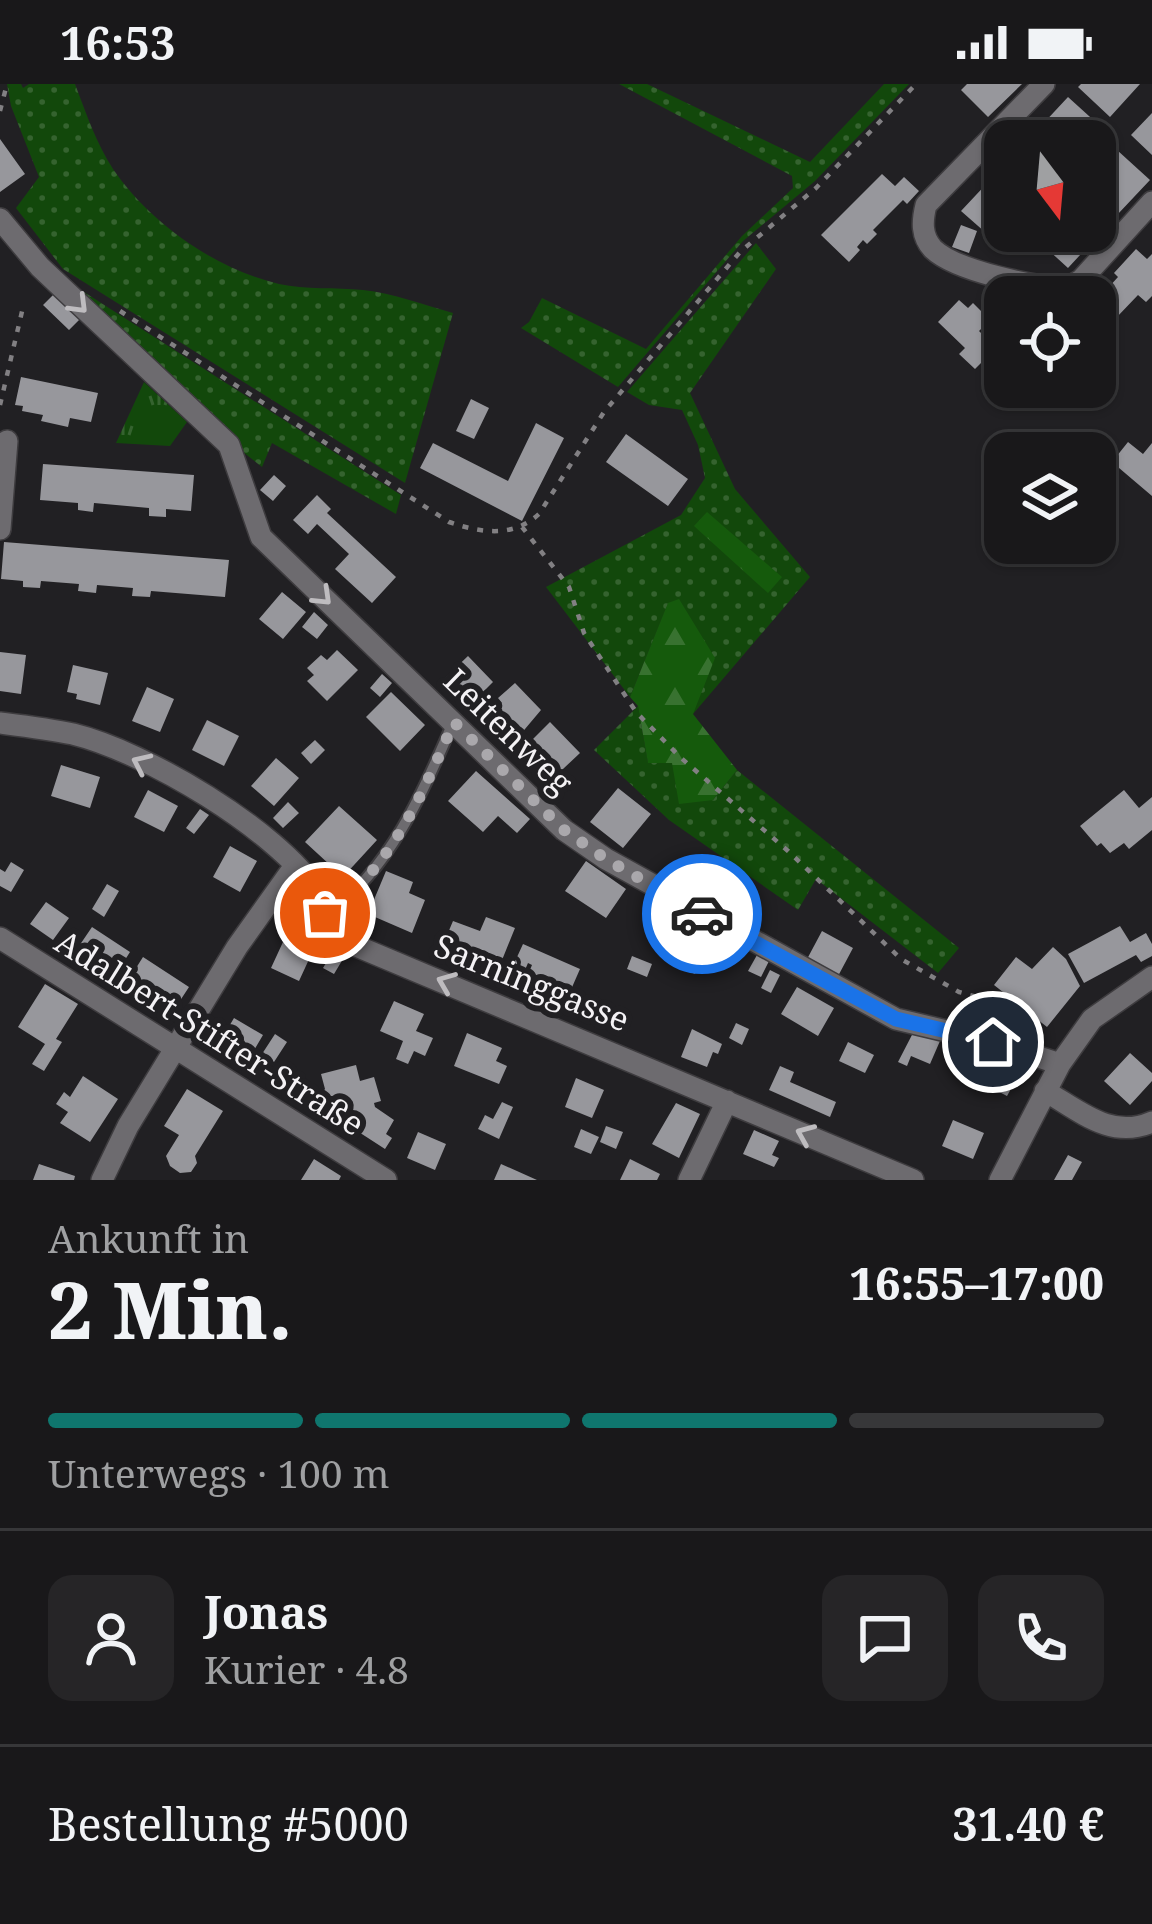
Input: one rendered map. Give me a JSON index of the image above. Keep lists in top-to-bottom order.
{
  "streets": {
    "street": ["Leitenweg", "Sarninggasse", "Adalbert-Stifter-Straße"]
  },
  "one_way": ["Leitenweg", "Sarninggasse"],
  "north": "bottom",
  "page": {
    "status": "16:53",
    "heading": ["2 Min.", "Ankunft in", "16:55–17:00"],
    "panel": [
      "Jonas",
      "Kurier · 4.8",
      "Bestellung #5000",
      "31.40 €"
    ],
    "bar": "Unterwegs · 100 m"
  }
}
